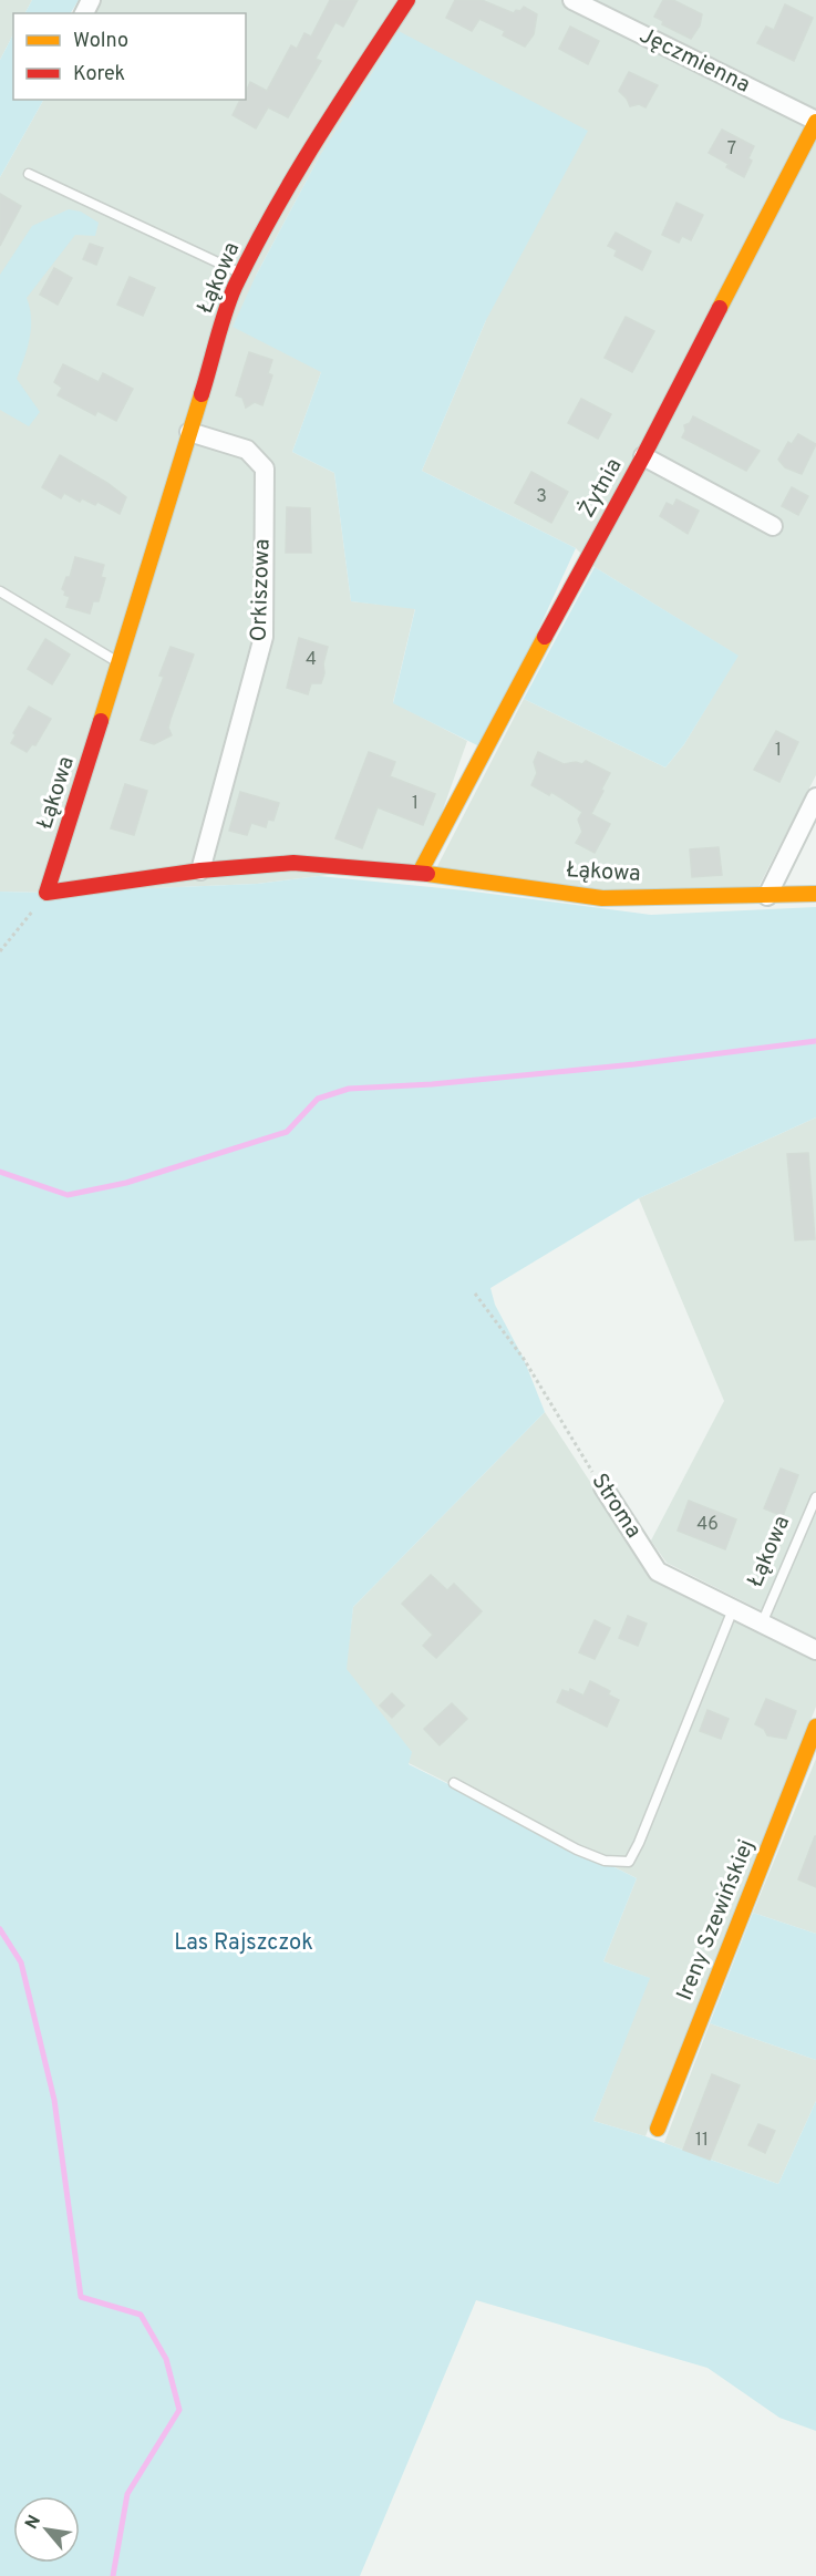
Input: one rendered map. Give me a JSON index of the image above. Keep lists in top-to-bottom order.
{
  "streets": {
    "street": [
      "Jęczmienna",
      "Łąkowa",
      "Żytnia",
      "Orkiszowa",
      "Stroma",
      "Ireny Szewińskiej"
    ]
  },
  "crossings": [
    ["Jęczmienna", "Żytnia"],
    ["Łąkowa", "Żytnia"],
    ["Łąkowa", "Orkiszowa"],
    ["Łąkowa", "Stroma"]
  ],
  "parks": ["Las Rajszczok"],
  "house_numbers": [
    "7",
    "3",
    "4",
    "1",
    "1",
    "46",
    "11"
  ],
  "legend": ["Wolno", "Korek"],
  "north": "top left"
}
